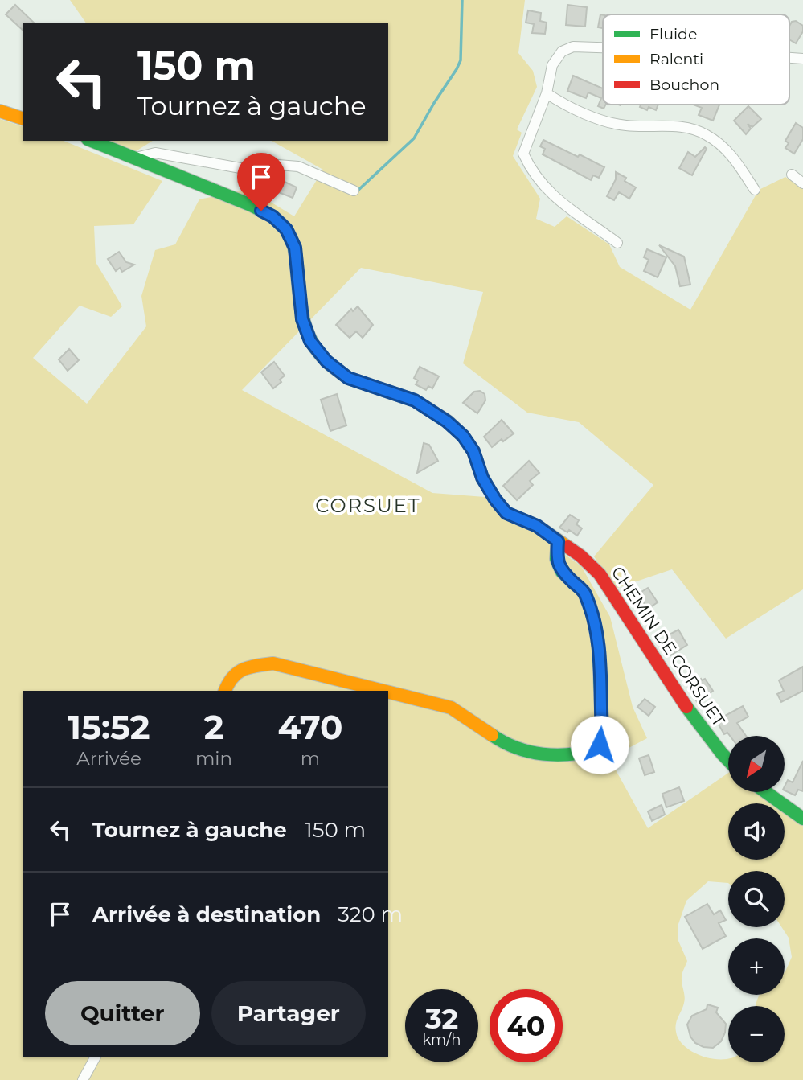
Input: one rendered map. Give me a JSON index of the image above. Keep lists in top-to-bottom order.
{
  "streets": {
    "street": ["CHEMIN DE CORSUET"]
  },
  "districts": ["CORSUET"],
  "legend": ["Fluide", "Ralenti", "Bouchon"],
  "north": "bottom left",
  "page": {
    "turn": ["150 m", "Tournez à gauche"],
    "eta": [
      "15:52",
      "Arrivée",
      "2",
      "min",
      "470",
      "m"
    ],
    "map_buttons": ["+", "−"],
    "list": [
      {
        "name": "Tournez à gauche",
        "value": "150 m"
      },
      {
        "name": "Arrivée à destination",
        "value": "320 m"
      }
    ],
    "buttons": ["Quitter", "Partager"],
    "speed": "32 km/h",
    "limit": "40"
  }
}
